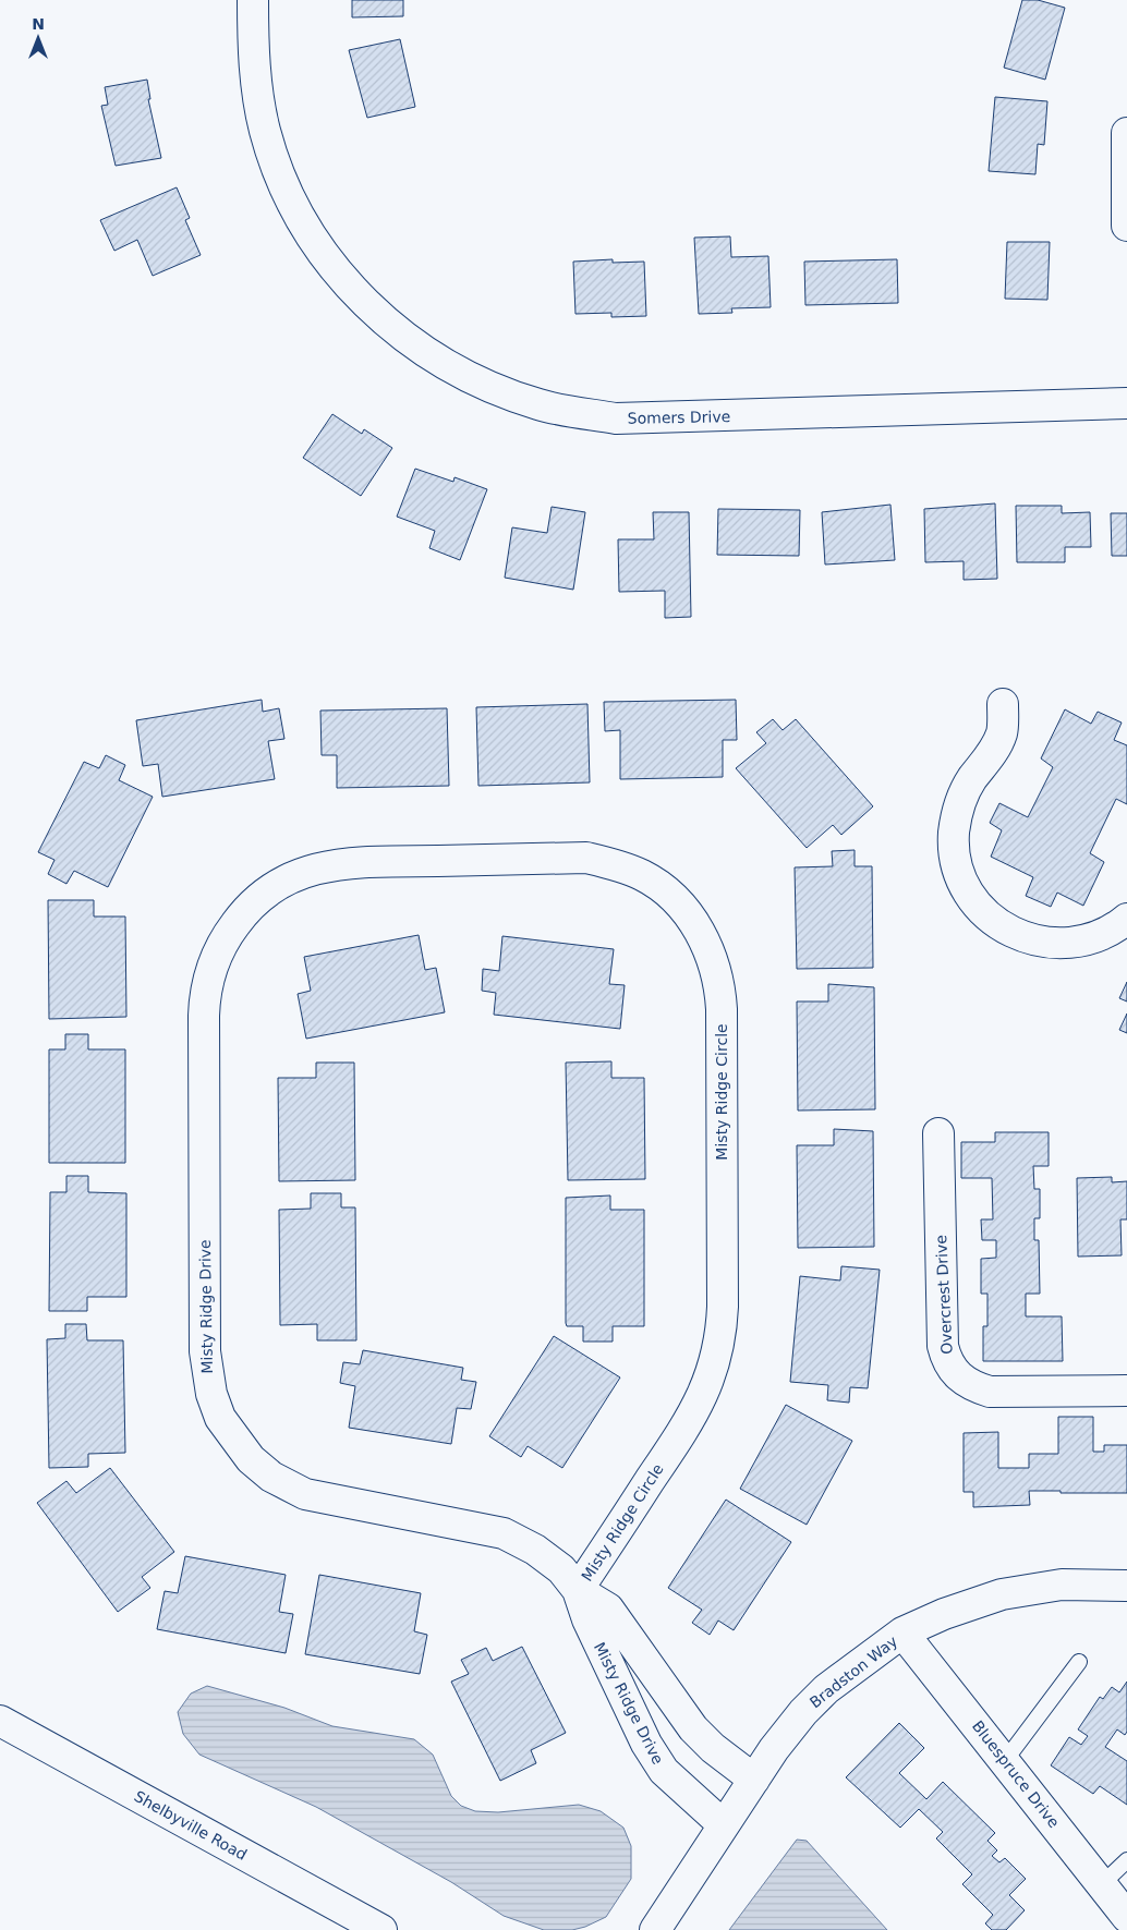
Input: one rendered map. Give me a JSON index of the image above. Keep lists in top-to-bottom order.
{
  "streets": {
    "street": [
      "Somers Drive",
      "Misty Ridge Circle",
      "Overcrest Drive",
      "Misty Ridge Drive",
      "Bradston Way",
      "Bluespruce Drive",
      "Shelbyville Road"
    ]
  },
  "crossings": [
    ["Misty Ridge Circle", "Misty Ridge Drive"],
    ["Misty Ridge Drive", "Bradston Way"],
    ["Bradston Way", "Bluespruce Drive"]
  ],
  "north": "top"
}
